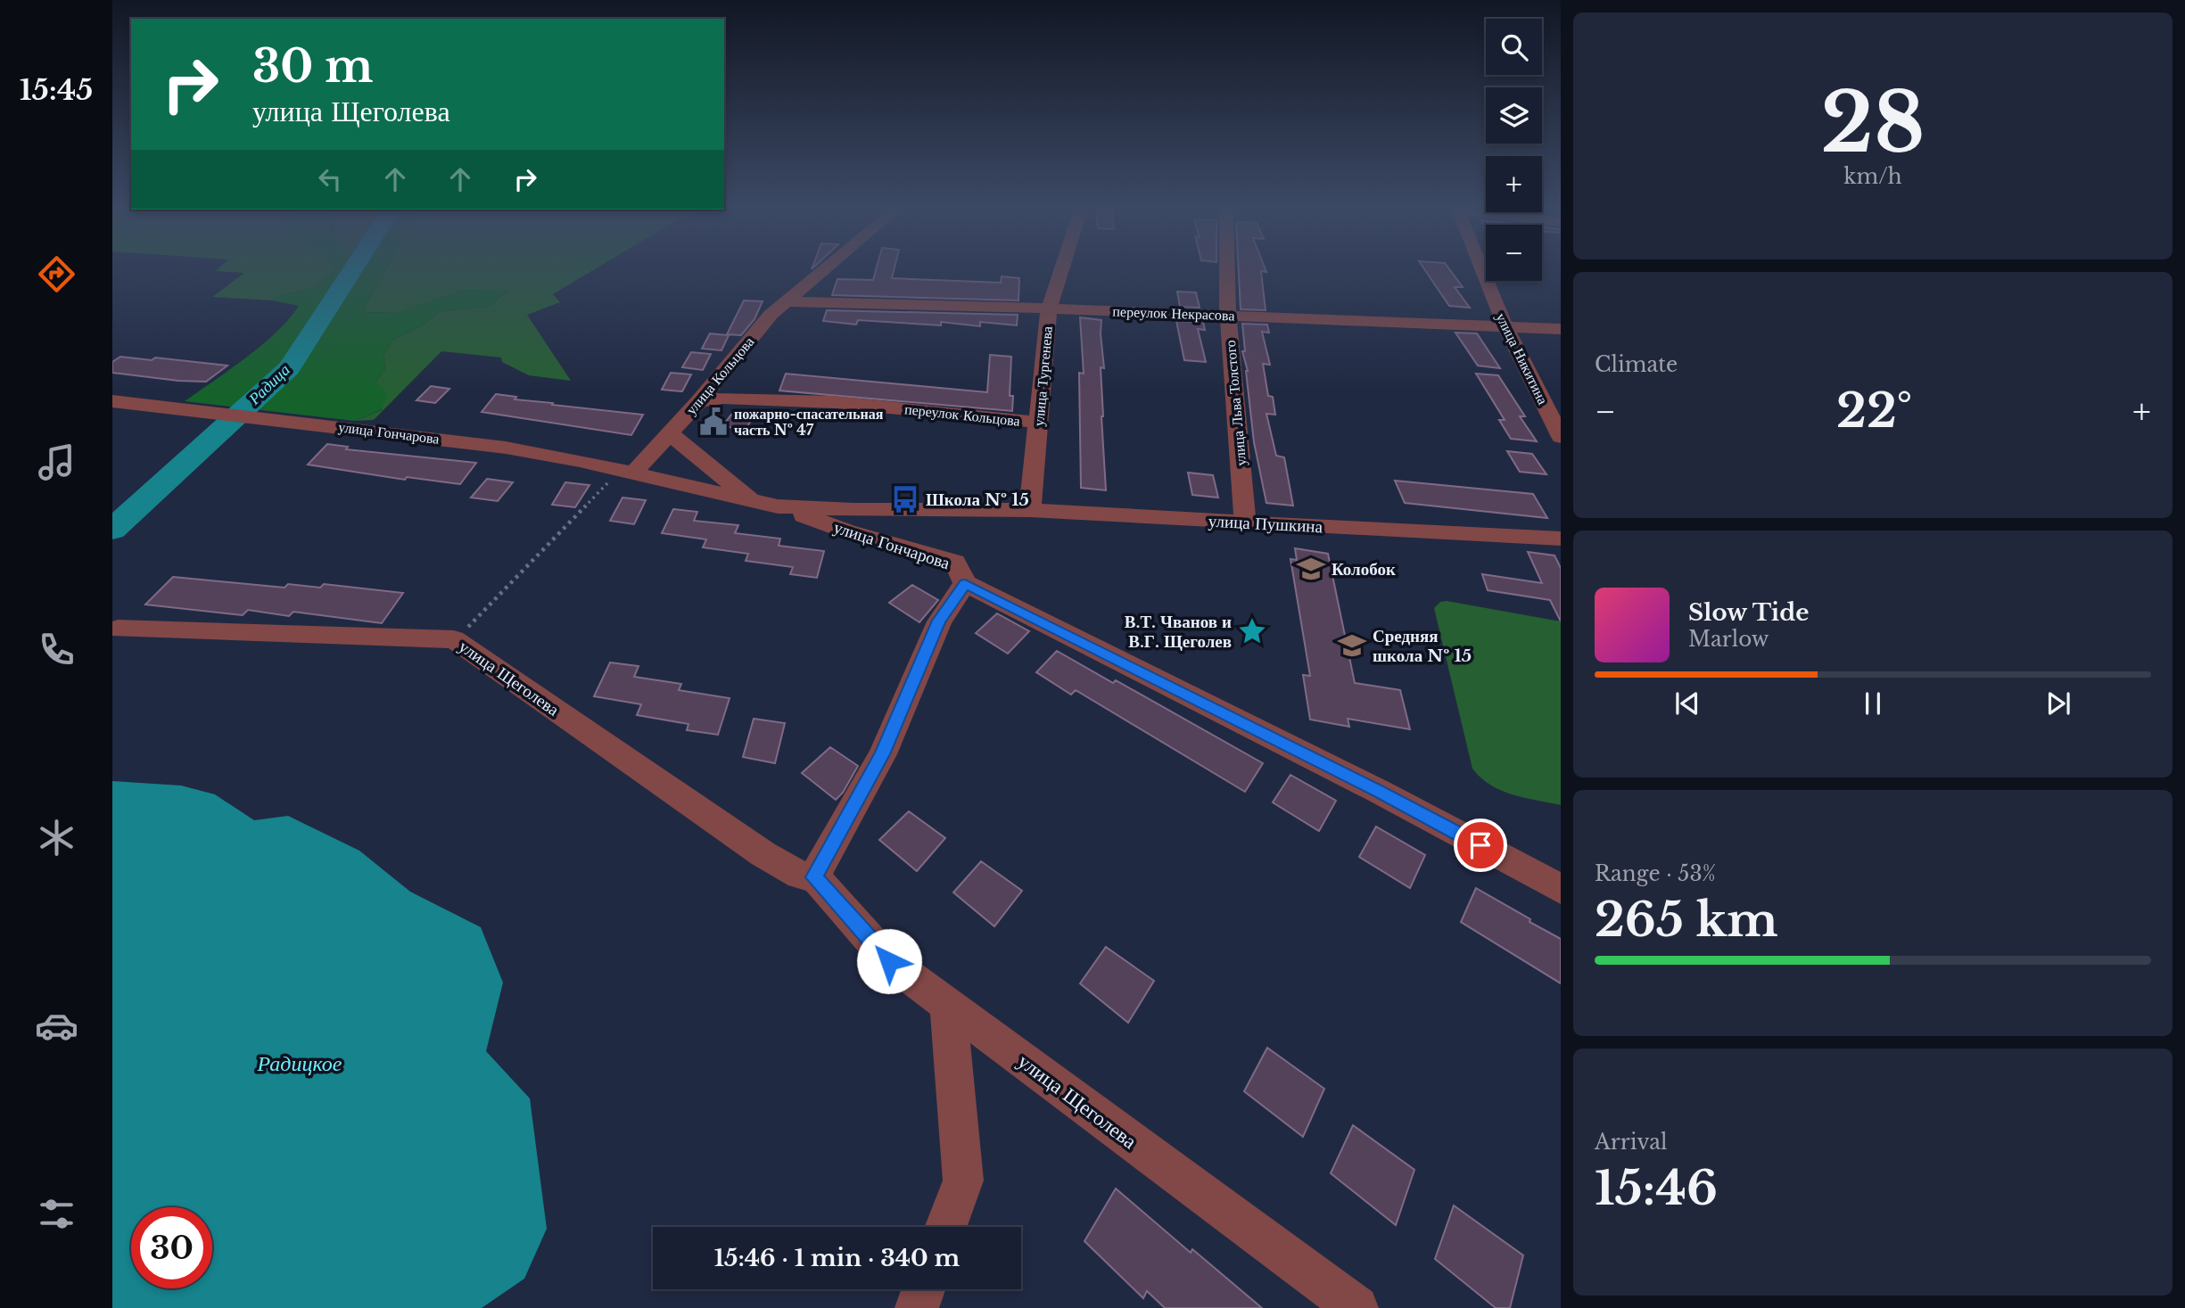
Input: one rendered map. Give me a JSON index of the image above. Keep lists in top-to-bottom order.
{
  "streets": {
    "street": [
      "переулок Некрасова",
      "улица Никитина",
      "улица Кольцова",
      "улица Тургенева",
      "улица Льва Толстого",
      "переулок Кольцова",
      "улица Гончарова",
      "улица Пушкина",
      "улица Щеголева"
    ]
  },
  "crossings": [
    ["переулок Некрасова", "улица Никитина"],
    ["переулок Некрасова", "улица Кольцова"],
    ["переулок Некрасова", "улица Тургенева"],
    ["переулок Некрасова", "улица Льва Толстого"],
    ["улица Кольцова", "переулок Кольцова"],
    ["улица Кольцова", "улица Гончарова"],
    ["улица Тургенева", "переулок Кольцова"],
    ["улица Тургенева", "улица Пушкина"],
    ["улица Льва Толстого", "улица Пушкина"],
    ["улица Гончарова", "улица Пушкина"]
  ],
  "water": ["Радица", "Радицкое"],
  "places": {
    "public building": ["пожарно-спасательная часть № 47"],
    "bus stop": ["Школа № 15"],
    "school or university": ["Колобок", "Средняя школа № 15"],
    "place": ["В.Т. Чванов и В.Г. Щеголев"]
  },
  "page": {
    "tabs": "15:45",
    "tile": [
      ["28", "km/h"],
      "Climate",
      ["Range · 53%", "265 km"],
      ["Arrival", "15:46"]
    ],
    "map_buttons": ["+", "−"],
    "turn": ["30 m", "улица Щеголева"],
    "heat": ["−", "22°", "+"],
    "song": ["Slow Tide", "Marlow"],
    "limit": "30",
    "trip": "15:46 · 1 min · 340 m"
  }
}
